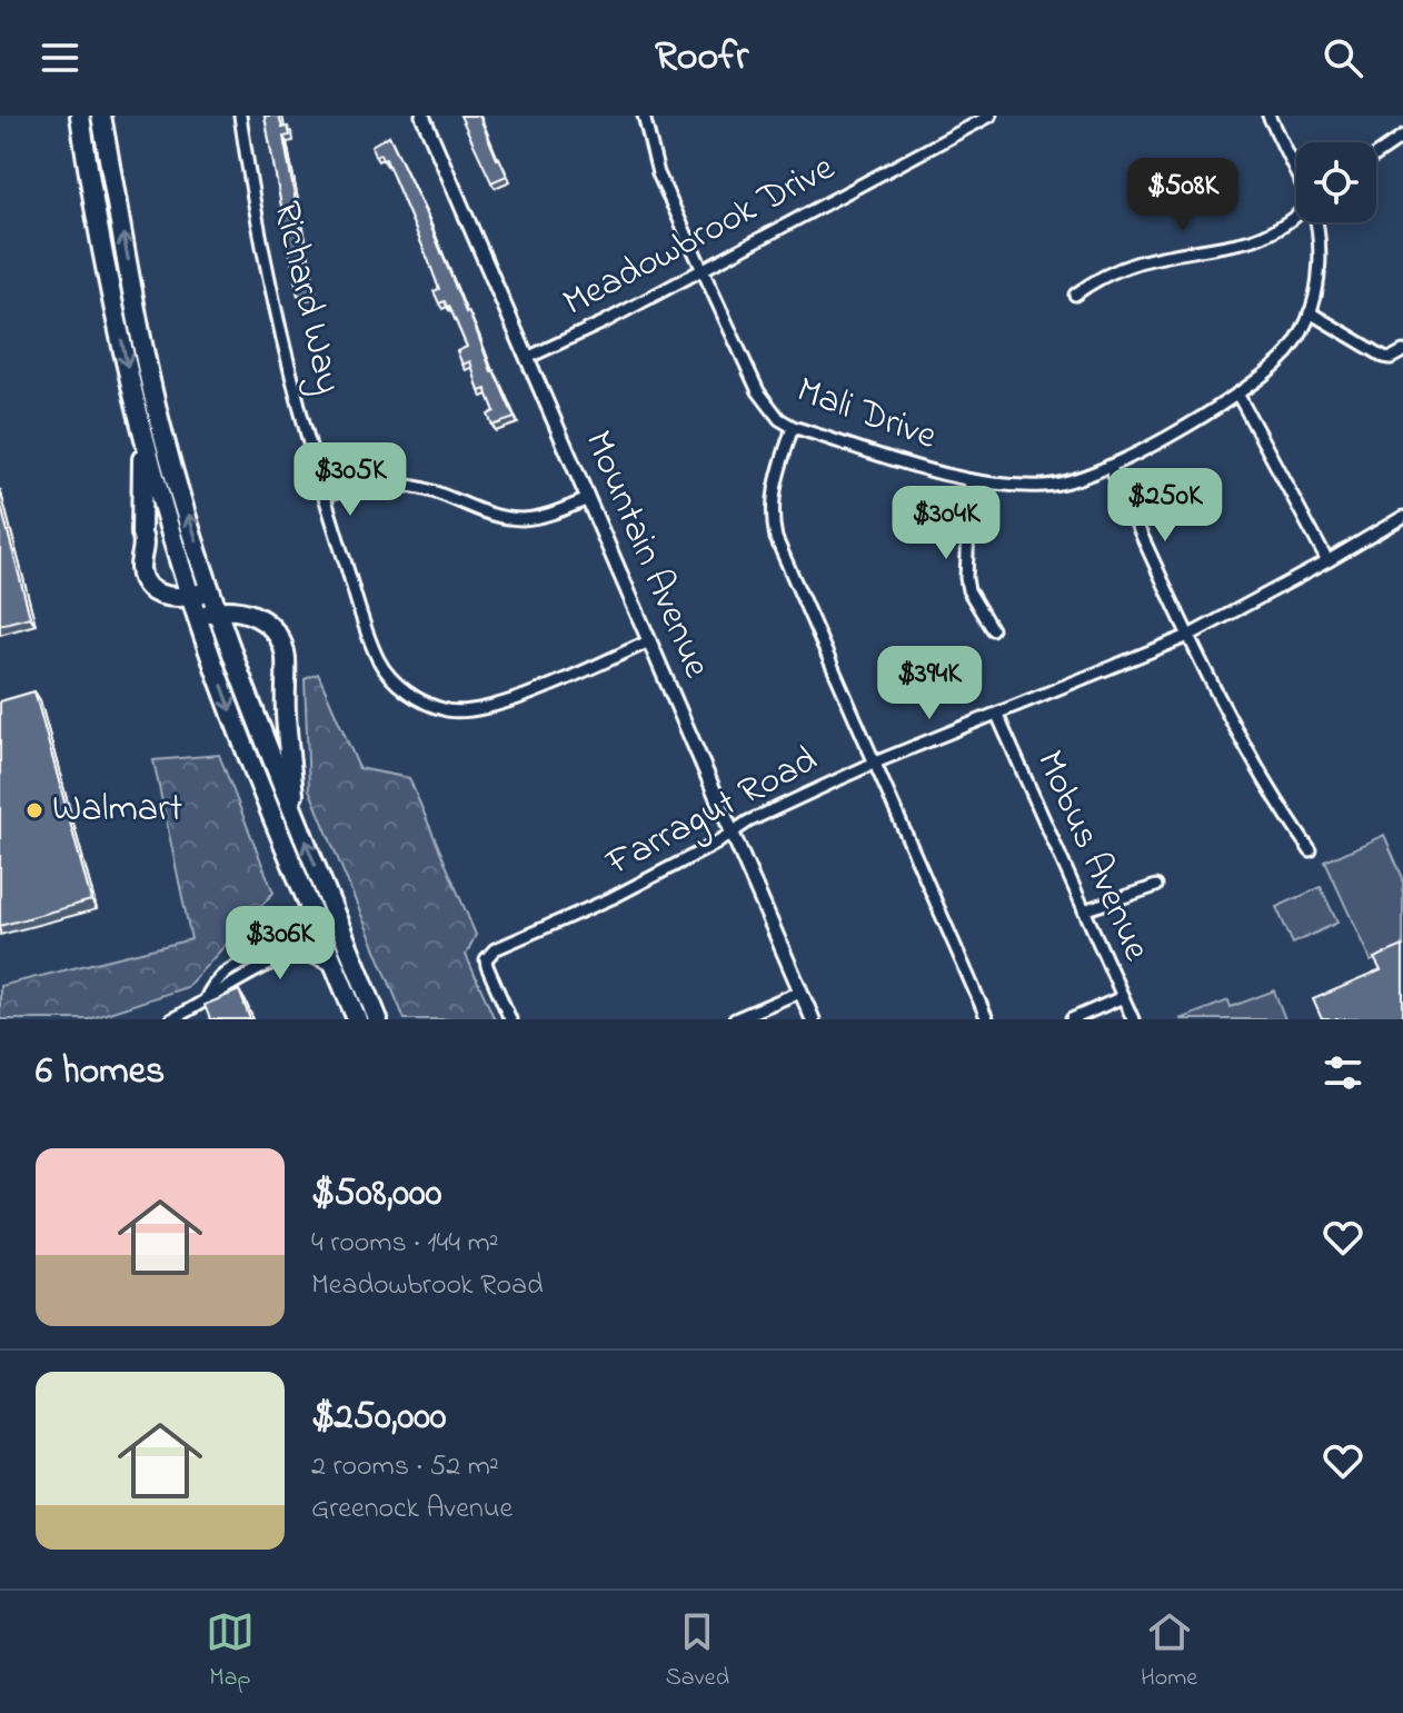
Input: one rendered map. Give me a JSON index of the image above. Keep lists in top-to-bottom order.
{
  "streets": {
    "street": [
      "Meadowbrook Drive",
      "Richard Way",
      "Mali Drive",
      "Mountain Avenue",
      "Farragut Road",
      "Mobus Avenue"
    ]
  },
  "crossings": [
    ["Meadowbrook Drive", "Mali Drive"],
    ["Meadowbrook Drive", "Mountain Avenue"],
    ["Richard Way", "Mountain Avenue"],
    ["Mountain Avenue", "Farragut Road"],
    ["Farragut Road", "Mobus Avenue"]
  ],
  "places": ["Walmart"],
  "page": {
    "header": "Roofr",
    "price": [
      "$508K",
      "$305K",
      "$250K",
      "$304K",
      "$394K",
      "$306K"
    ],
    "heading": "6 homes",
    "list": [
      {
        "name": "$508,000",
        "note": "4 rooms · 144 m² · Meadowbrook Road"
      },
      {
        "name": "$250,000",
        "note": "2 rooms · 52 m² · Greenock Avenue"
      }
    ],
    "tabs": ["Map", "Saved", "Home"]
  }
}
